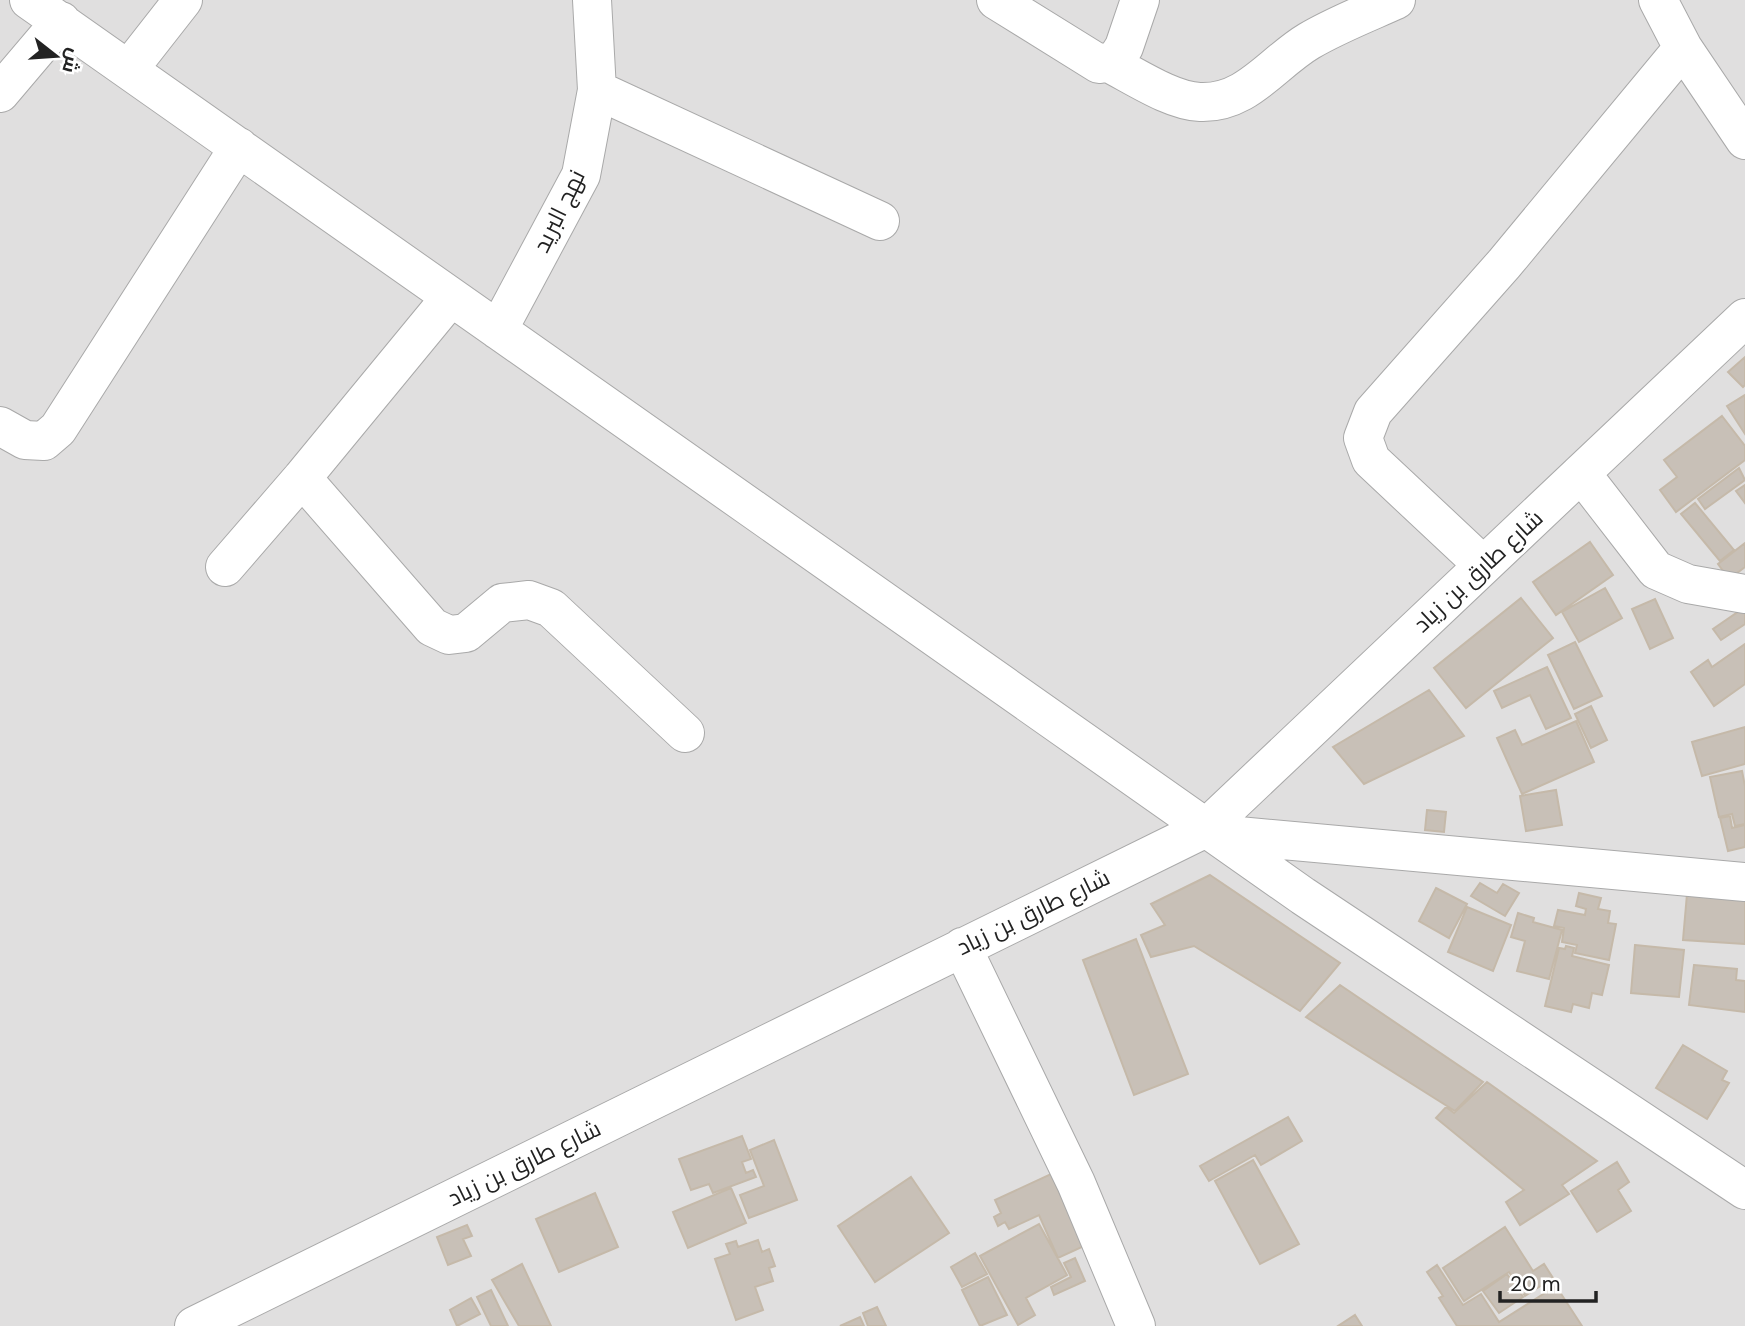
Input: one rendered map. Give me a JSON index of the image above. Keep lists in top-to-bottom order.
{
  "streets": {
    "street": ["نهج البريد", "شارع طارق بن زياد"]
  },
  "scale_bar": "20 m",
  "north": "right"
}
